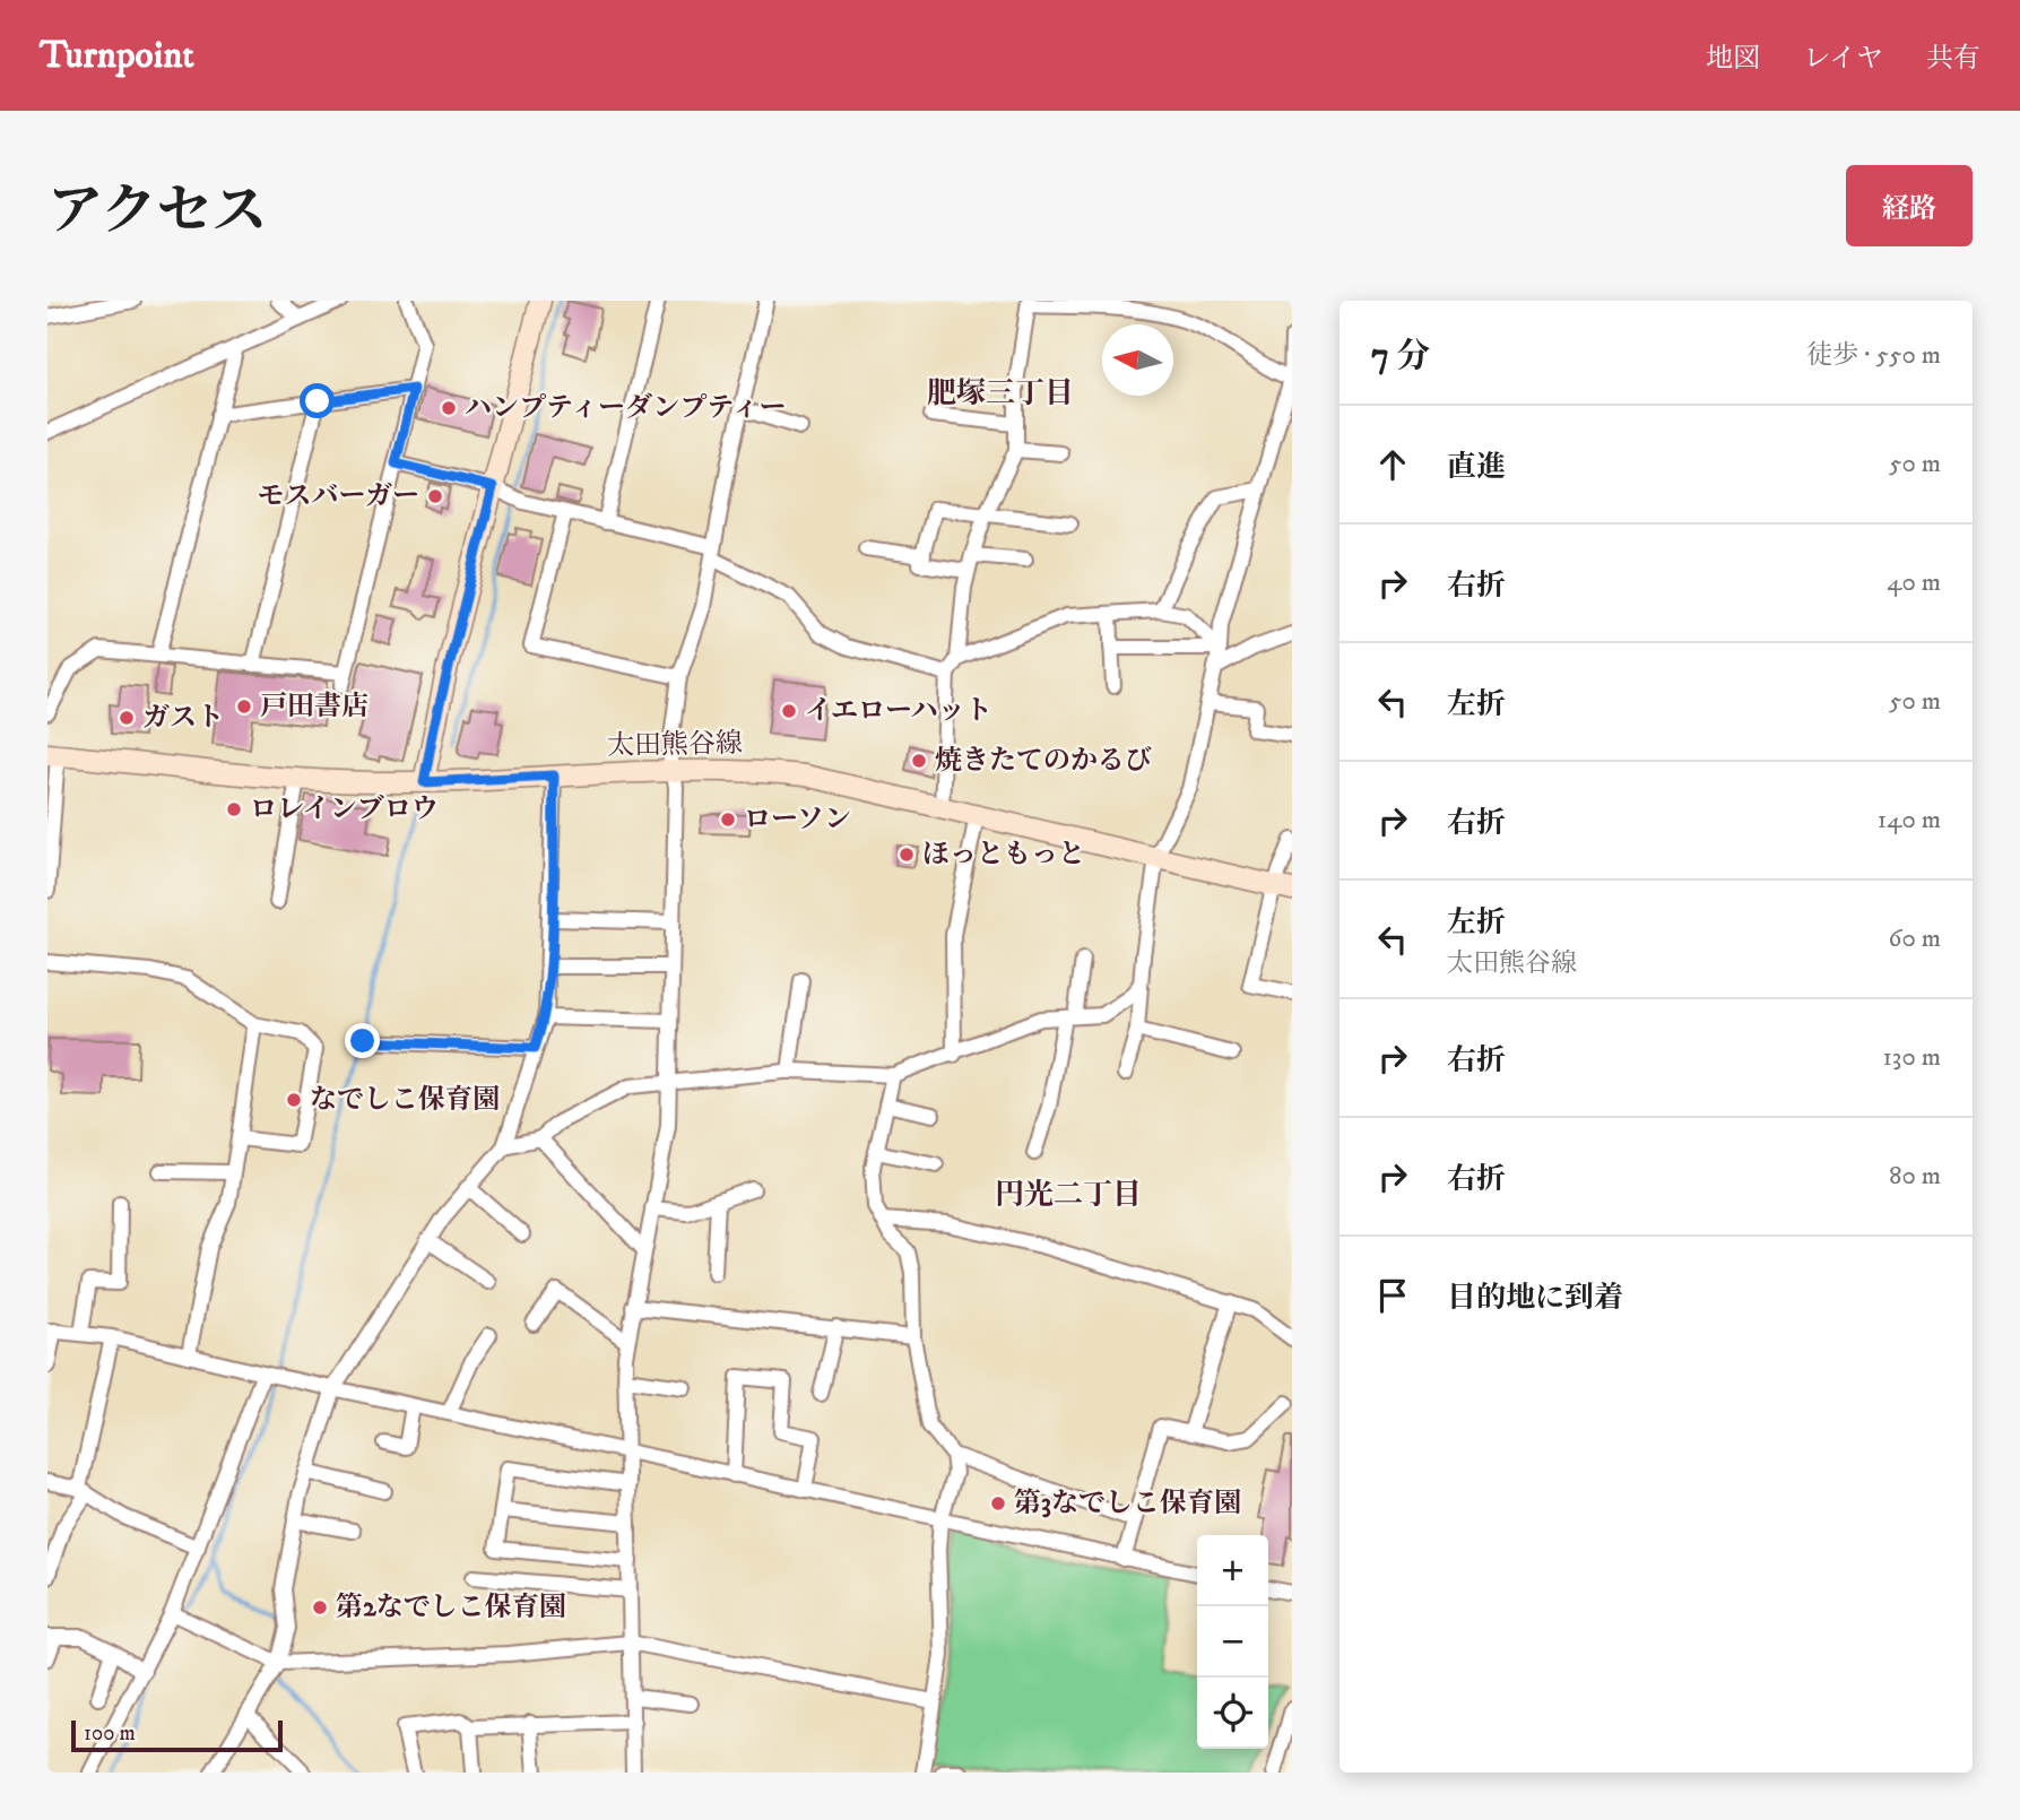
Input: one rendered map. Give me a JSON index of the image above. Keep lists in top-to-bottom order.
{
  "streets": {
    "main road": ["太田熊谷線"]
  },
  "districts": ["肥塚三丁目", "円光二丁目"],
  "places": [
    "ハンプティーダンプティー",
    "モスバーガー",
    "戸田書店",
    "イエローハット",
    "ガスト",
    "焼きたてのかるび",
    "ロレインブロウ",
    "ローソン",
    "ほっともっと",
    "なでしこ保育園",
    "第3なでしこ保育園",
    "第2なでしこ保育園"
  ],
  "scale_bar": "100 m",
  "north": "left",
  "page": {
    "header": "Turnpoint",
    "nav": ["地図", "レイヤ", "共有"],
    "title": "アクセス",
    "buttons": "経路",
    "heading": ["7 分", "徒歩 · 550 m"],
    "list": [
      ["直進", "50 m"],
      ["右折", "40 m"],
      ["左折", "50 m"],
      ["右折", "140 m"],
      ["左折", "太田熊谷線", "60 m"],
      ["右折", "130 m"],
      ["右折", "80 m"],
      "目的地に到着"
    ],
    "map_buttons": ["+", "−"],
    "scale": "100 m"
  }
}
